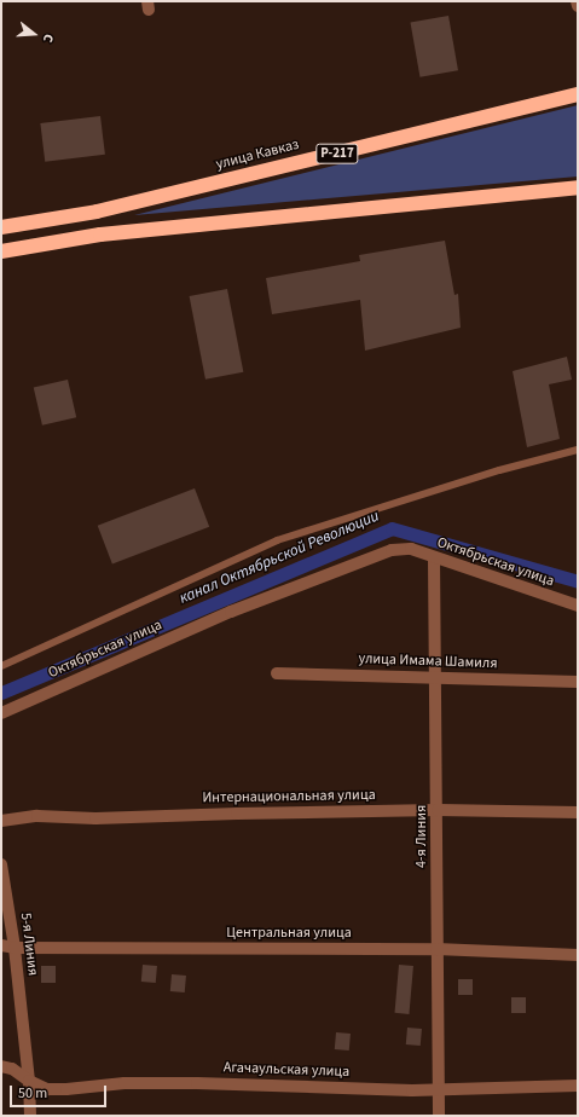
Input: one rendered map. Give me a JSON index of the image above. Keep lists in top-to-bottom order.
{
  "streets": {
    "highway": ["Р-217", "улица Кавказ"],
    "street": [
      "Октябрьская улица",
      "улица Имама Шамиля",
      "Интернациональная улица",
      "4-я Линия",
      "Центральная улица",
      "5-я Линия",
      "Агачаульская улица"
    ]
  },
  "crossings": [
    ["Октябрьская улица", "4-я Линия"],
    ["улица Имама Шамиля", "4-я Линия"],
    ["Интернациональная улица", "4-я Линия"],
    ["4-я Линия", "Центральная улица"],
    ["4-я Линия", "Агачаульская улица"],
    ["Центральная улица", "5-я Линия"],
    ["5-я Линия", "Агачаульская улица"]
  ],
  "water": ["канал Октябрьской Революции"],
  "scale_bar": "50 m",
  "north": "right"
}
